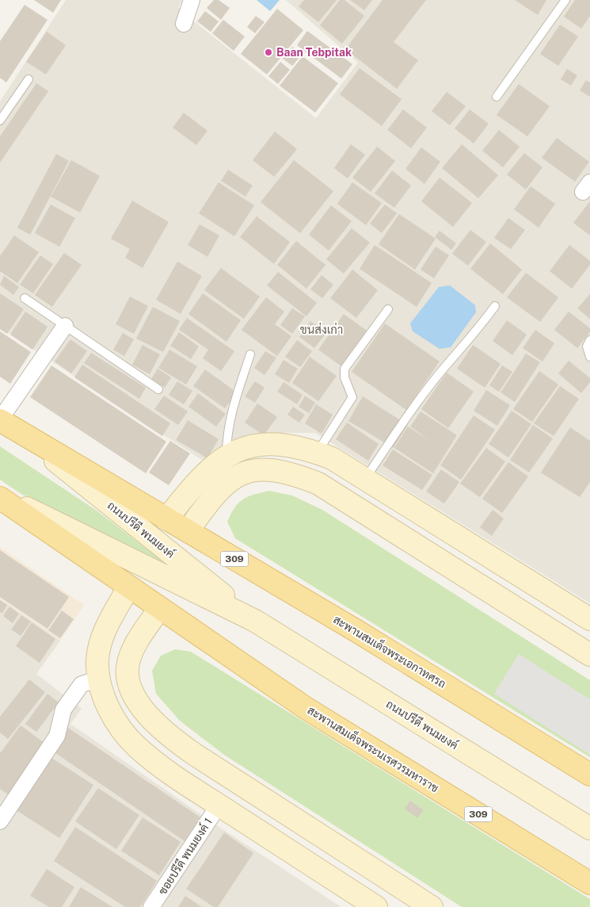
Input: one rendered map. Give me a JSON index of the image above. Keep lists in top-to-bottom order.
{
  "streets": {
    "main road": [
      "ถนนปรีดี พนมยงค์",
      "309",
      "สะพานสมเด็จพระเอกาทศรถ",
      "สะพานสมเด็จพระนเรศวรมหาราช"
    ],
    "street": ["ซอยปรีดี พนมยงค์ 1"]
  },
  "crossings": [
    ["ถนนปรีดี พนมยงค์", "สะพานสมเด็จพระเอกาทศรถ"],
    ["ถนนปรีดี พนมยงค์", "สะพานสมเด็จพระนเรศวรมหาราช"]
  ],
  "districts": ["ขนส่งเก่า"],
  "places": ["Baan Tebpitak"]
}
